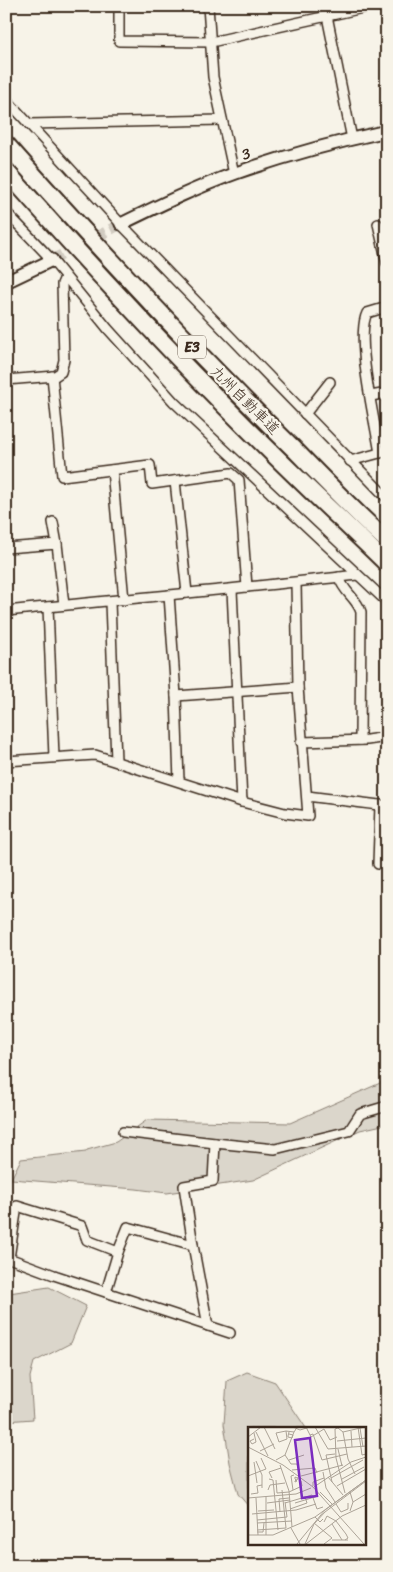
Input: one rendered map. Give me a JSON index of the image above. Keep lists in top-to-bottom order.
{
  "streets": {
    "highway": ["E3", "九州自動車道"],
    "street": ["3"]
  }
}
